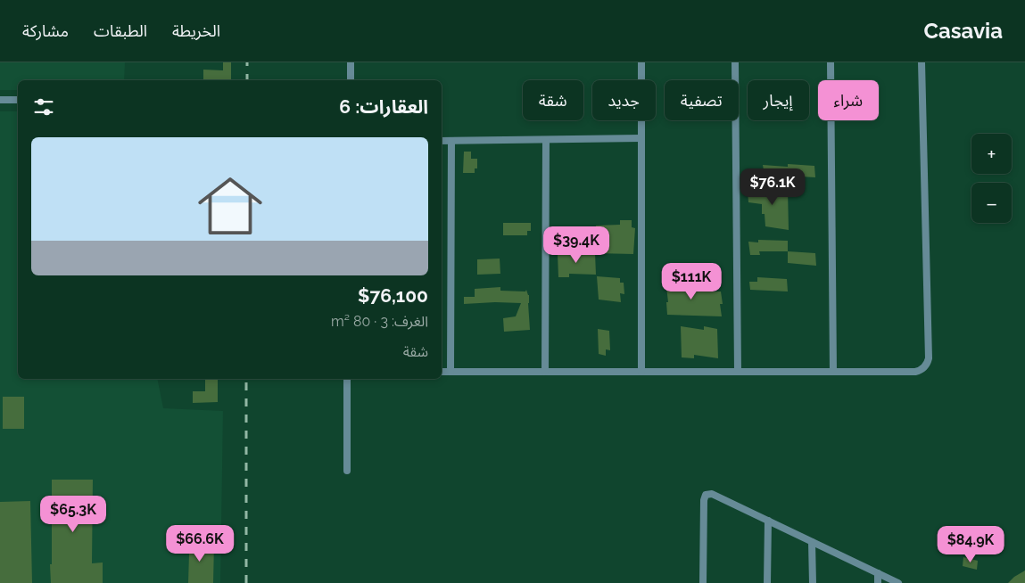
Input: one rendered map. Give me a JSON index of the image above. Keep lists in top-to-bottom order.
{
  "page": {
    "header": "Casavia",
    "nav": ["الخريطة", "الطبقات", "مشاركة"],
    "chip": [
      "شراء",
      "إيجار",
      "تصفية",
      "جديد",
      "شقة"
    ],
    "heading": "العقارات: 6",
    "map_buttons": ["+", "−"],
    "list": [
      {
        "name": "$76,100",
        "note": "الغرف: 3 · 80 m² · شقة"
      }
    ],
    "price": [
      "$76.1K",
      "$39.4K",
      "$111K",
      "$65.3K",
      "$66.6K",
      "$84.9K"
    ]
  }
}
